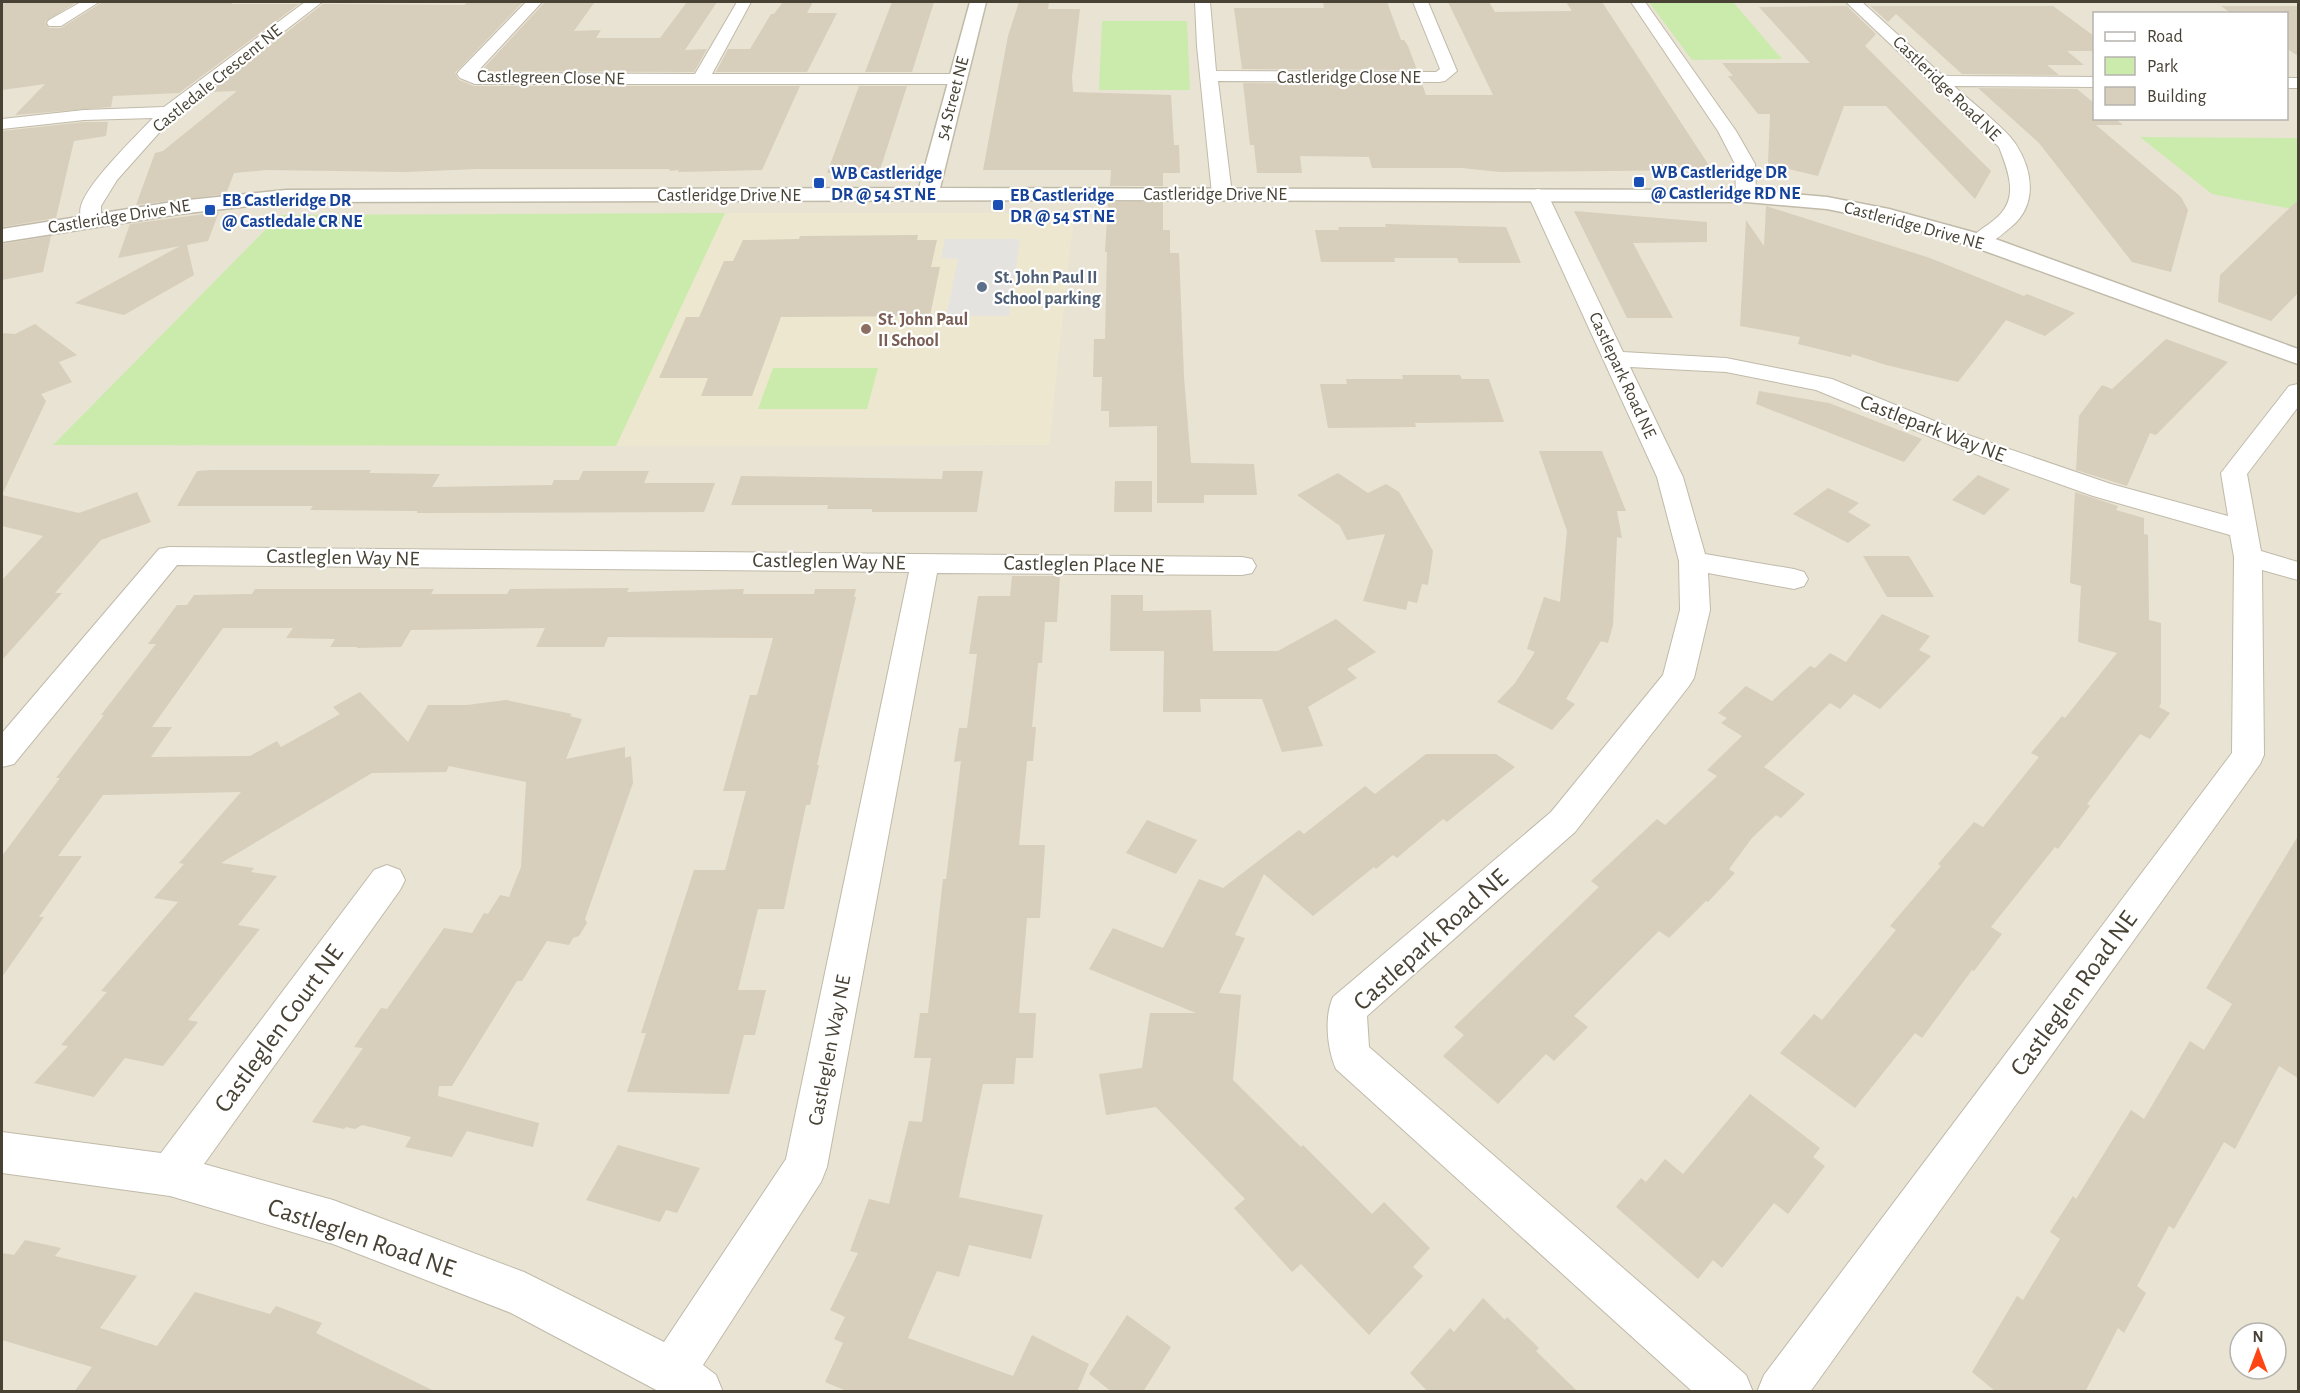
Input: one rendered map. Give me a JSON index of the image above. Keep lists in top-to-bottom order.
{
  "streets": {
    "street": [
      "Castlegreen Close NE",
      "Castleridge Close NE",
      "Castledale Crescent NE",
      "Castleridge Road NE",
      "54 Street NE",
      "Castleridge Drive NE",
      "Castlepark Road NE",
      "Castlepark Way NE",
      "Castleglen Way NE",
      "Castleglen Place NE",
      "Castleglen Road NE",
      "Castleglen Court NE"
    ]
  },
  "crossings": [
    ["Castlegreen Close NE", "54 Street NE"],
    ["Castledale Crescent NE", "Castleridge Drive NE"],
    ["Castleridge Road NE", "Castleridge Drive NE"],
    ["54 Street NE", "Castleridge Drive NE"],
    ["Castleridge Drive NE", "Castlepark Road NE"],
    ["Castlepark Road NE", "Castlepark Way NE"],
    ["Castlepark Way NE", "Castleglen Road NE"],
    ["Castleglen Way NE", "Castleglen Place NE"],
    ["Castleglen Way NE", "Castleglen Road NE"],
    ["Castleglen Road NE", "Castleglen Court NE"]
  ],
  "places": {
    "transit": [
      "WB Castleridge DR @ Castleridge RD NE",
      "WB Castleridge DR @ 54 ST NE",
      "EB Castleridge DR @ 54 ST NE",
      "EB Castleridge DR @ Castledale CR NE"
    ],
    "other": ["St. John Paul II School parking", "St. John Paul II School"]
  },
  "legend": ["Road", "Park", "Building"],
  "north": "top"
}
